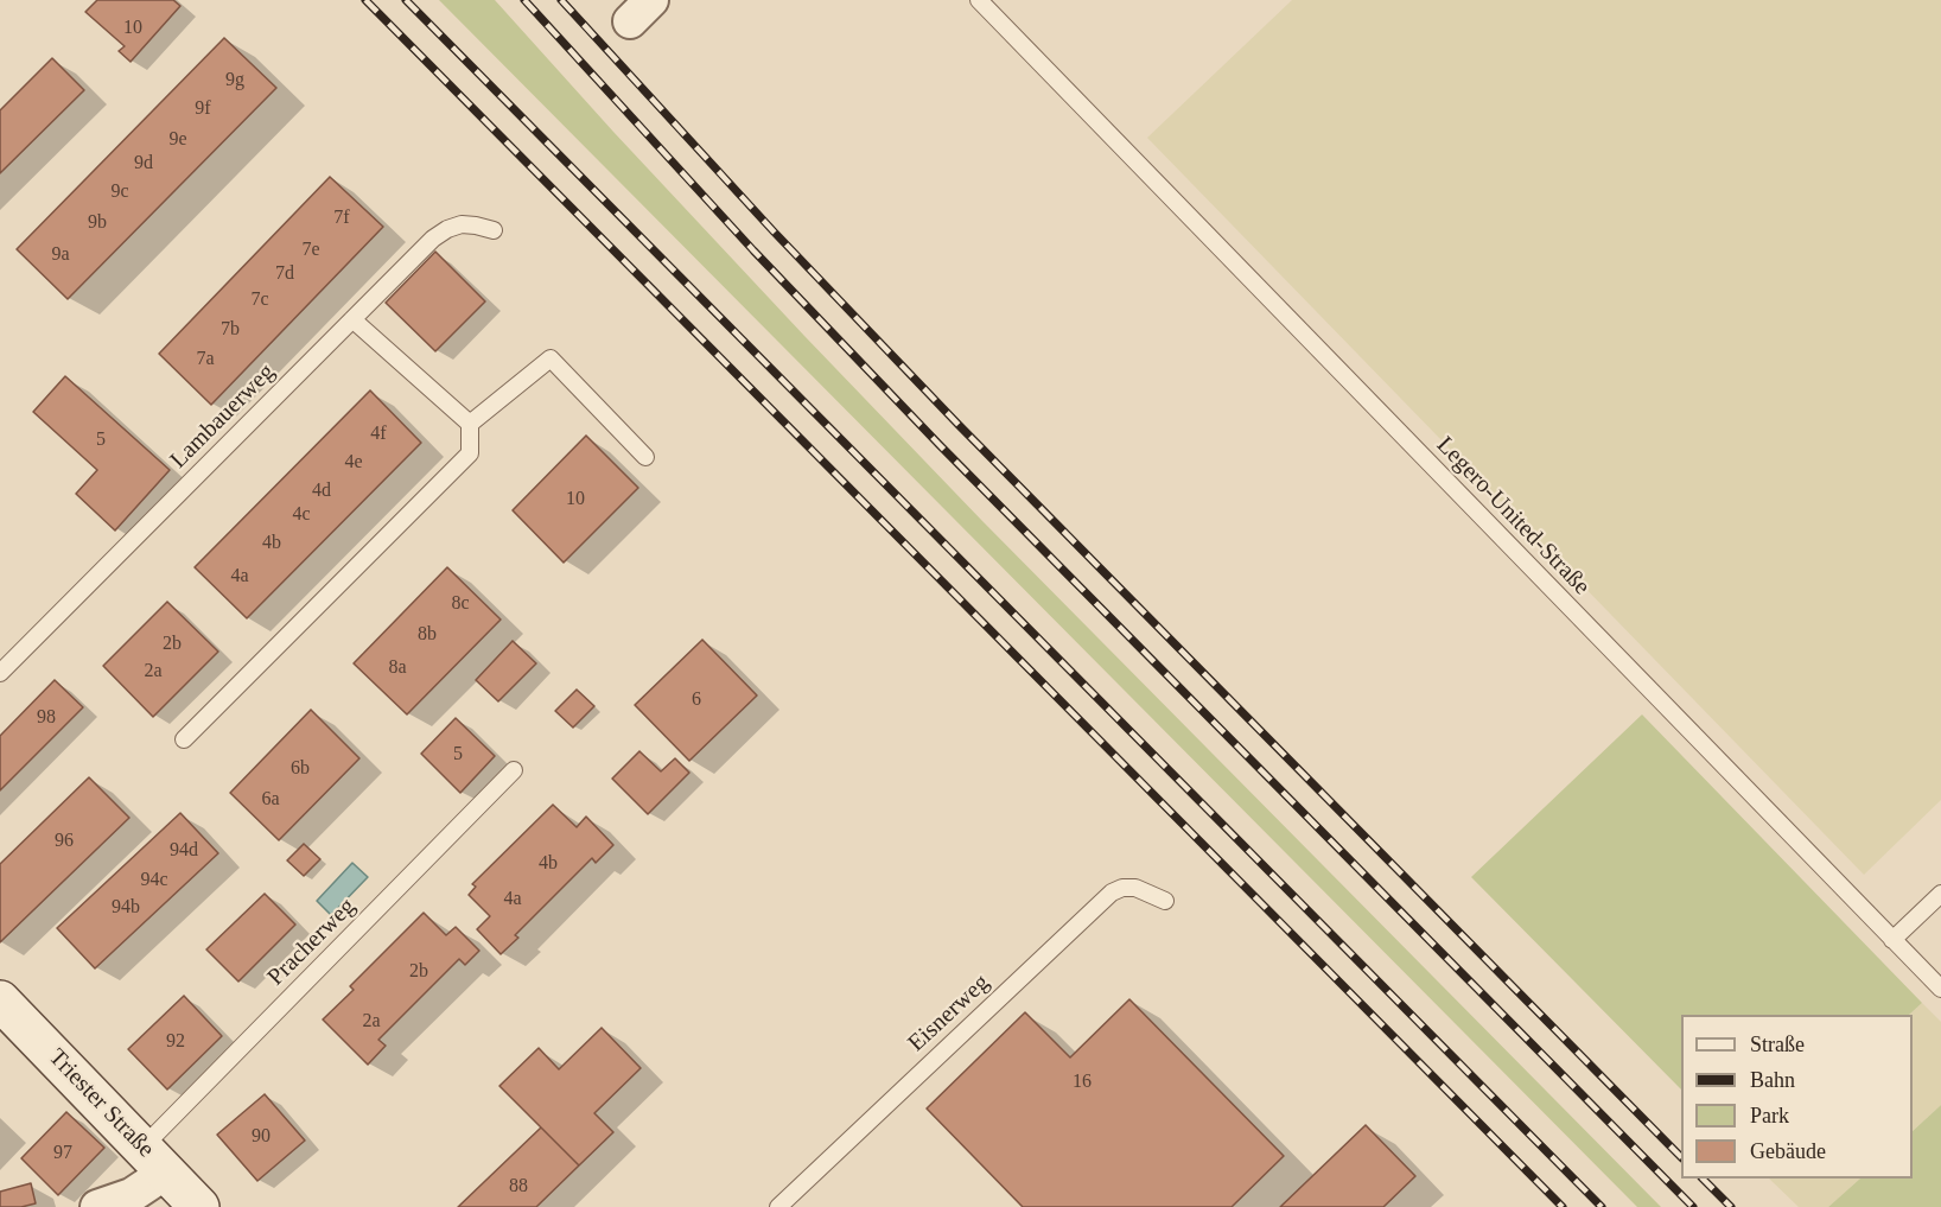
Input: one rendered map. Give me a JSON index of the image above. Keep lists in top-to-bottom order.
{
  "streets": {
    "main road": ["Triester Straße"],
    "lane": [
      "Lambauerweg",
      "Legero-United-Straße",
      "Pracherweg",
      "Eisnerweg"
    ]
  },
  "crossings": [
    ["Pracherweg", "Triester Straße"]
  ],
  "house_numbers": [
    "10",
    "9g",
    "9f",
    "9e",
    "9d",
    "9c",
    "7f",
    "9b",
    "7e",
    "9a",
    "7d",
    "7c",
    "7b",
    "7a",
    "4f",
    "5",
    "4e",
    "4d",
    "10",
    "4c",
    "4b",
    "4a",
    "8c",
    "8b",
    "2b",
    "8a",
    "2a",
    "6",
    "98",
    "5",
    "6b",
    "6a",
    "96",
    "94d",
    "4b",
    "94c",
    "4a",
    "94b",
    "2b",
    "2a",
    "92",
    "16",
    "90",
    "97",
    "88"
  ],
  "legend": [
    "Straße",
    "Bahn",
    "Park",
    "Gebäude"
  ]
}
